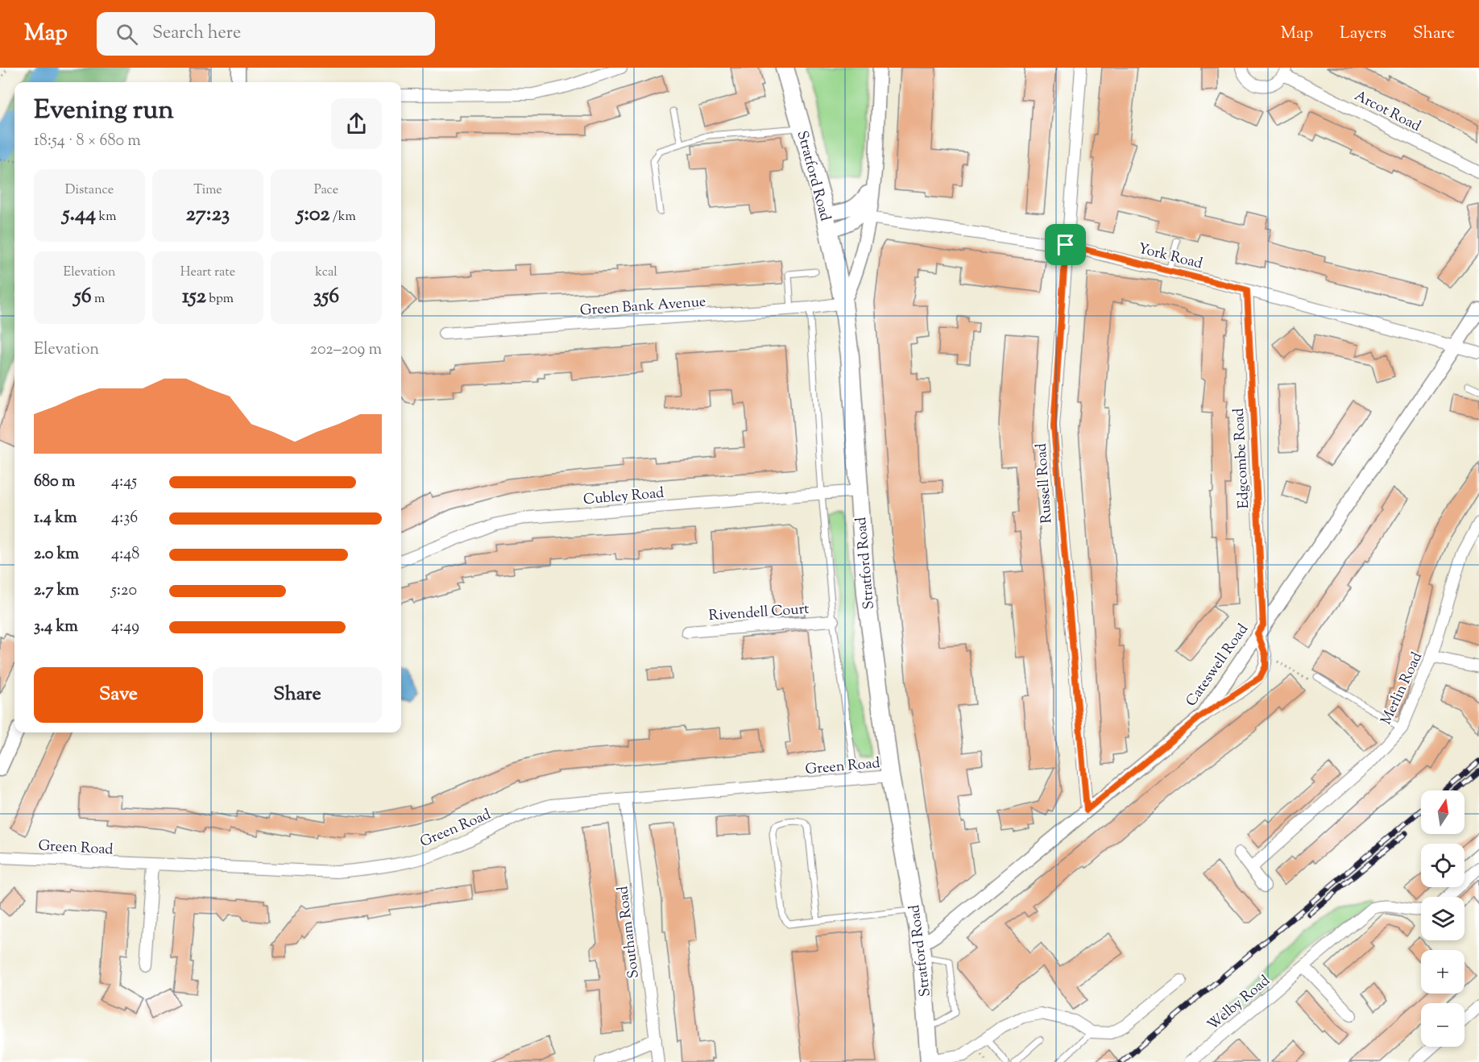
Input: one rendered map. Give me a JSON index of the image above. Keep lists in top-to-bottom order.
{
  "streets": {
    "highway": ["Stratford Road"],
    "street": [
      "Arcot Road",
      "York Road",
      "Green Bank Avenue",
      "Edgcombe Road",
      "Russell Road",
      "Cubley Road",
      "Rivendell Court",
      "Cateswell Road",
      "Merlin Road",
      "Green Road",
      "Southam Road",
      "Welby Road"
    ]
  },
  "crossings": [
    ["Stratford Road", "Green Bank Avenue"],
    ["Stratford Road", "Cubley Road"],
    ["Stratford Road", "Cateswell Road"],
    ["Stratford Road", "Green Road"],
    ["York Road", "Edgcombe Road"],
    ["York Road", "Russell Road"],
    ["York Road", "Cateswell Road"],
    ["Edgcombe Road", "Cateswell Road"],
    ["Russell Road", "Cateswell Road"],
    ["Green Road", "Southam Road"]
  ],
  "north": "top",
  "page": {
    "header": "Map",
    "search": "Search here",
    "nav": ["Map", "Layers", "Share"],
    "heading": ["Evening run", "18:54 · 8 × 680 m"],
    "stats": [
      ["Distance", "5.44 km"],
      ["Time", "27:23"],
      ["Pace", "5:02 /km"],
      ["Elevation", "56 m"],
      ["Heart rate", "152 bpm"],
      ["kcal", "356"]
    ],
    "chart": ["Elevation", "202–209 m"],
    "list": [
      {
        "name": "680 m",
        "note": "4:45"
      },
      {
        "name": "1.4 km",
        "note": "4:36"
      },
      {
        "name": "2.0 km",
        "note": "4:48"
      },
      {
        "name": "2.7 km",
        "note": "5:20"
      },
      {
        "name": "3.4 km",
        "note": "4:49"
      }
    ],
    "buttons": ["Save", "Share"],
    "map_buttons": ["+", "−"]
  }
}
